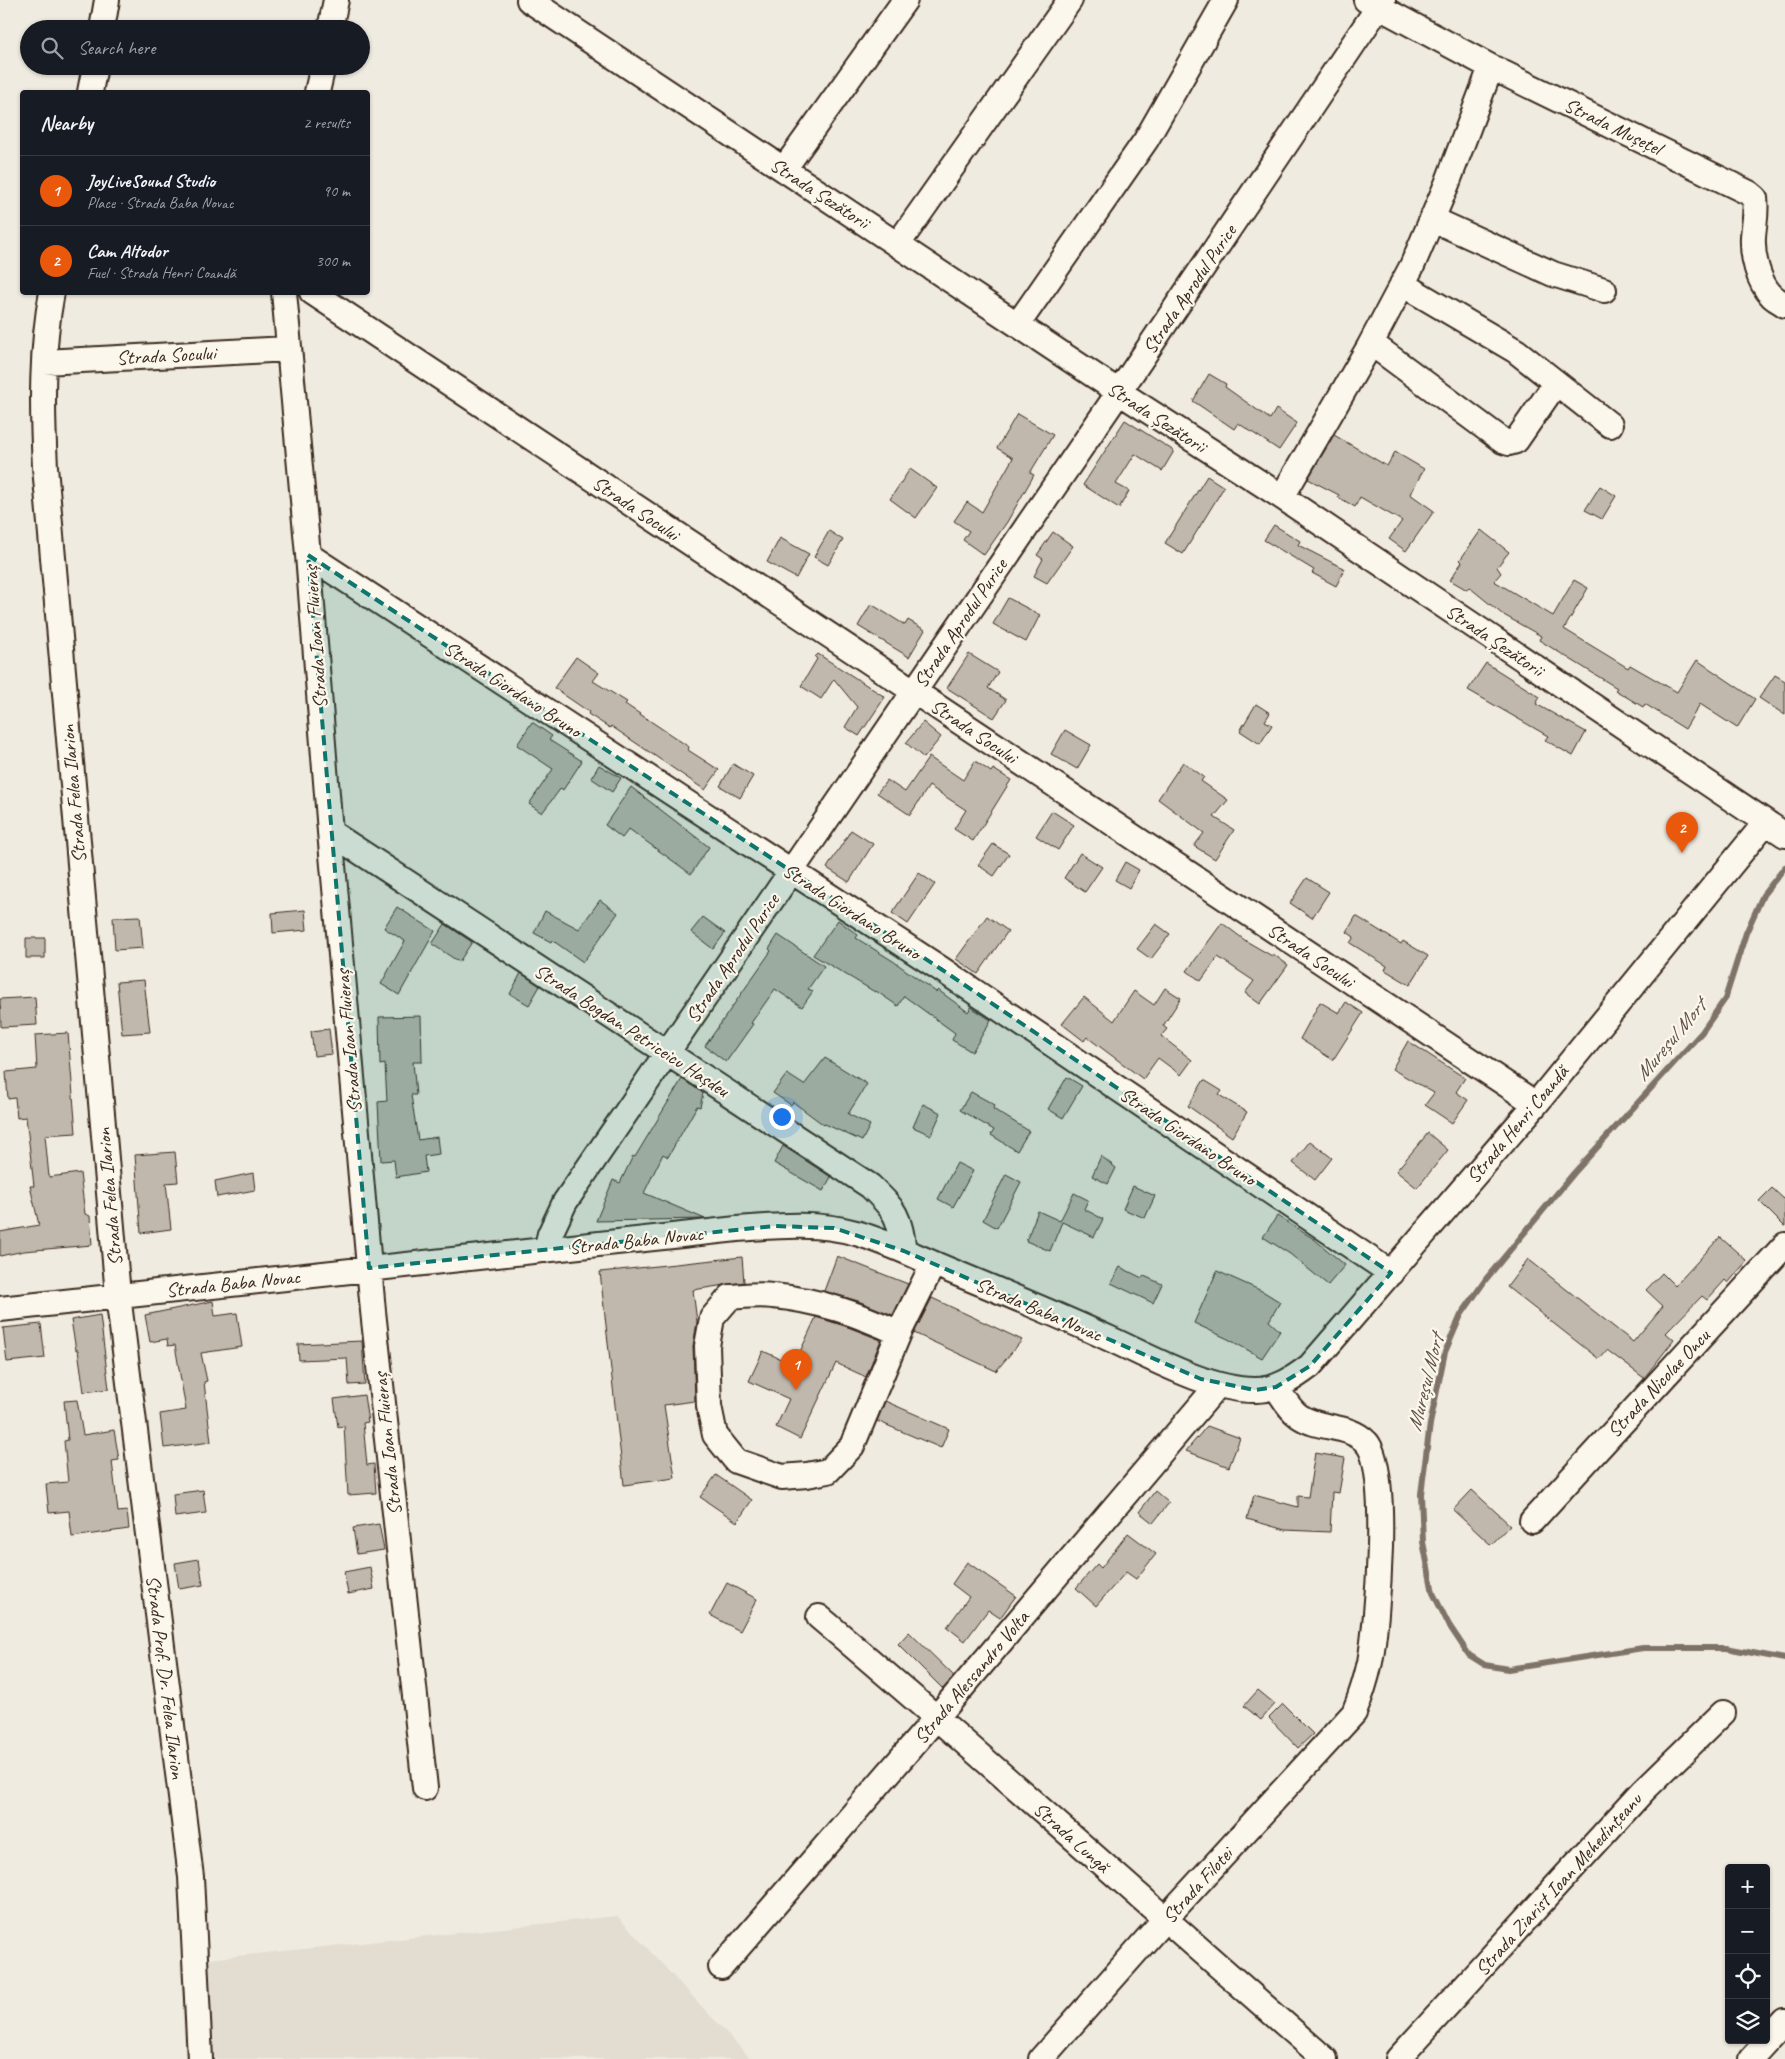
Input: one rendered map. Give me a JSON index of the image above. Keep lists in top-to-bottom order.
{
  "streets": {
    "street": [
      "Strada Mușețel",
      "Strada Șezătorii",
      "Strada Aprodul Purice",
      "Strada Socului",
      "Strada Ioan Fluieraș",
      "Strada Giordano Bruno",
      "Strada Felea Ilarion",
      "Strada Bogdan Petriceicu Hașdeu",
      "Strada Henri Coandă",
      "Strada Baba Novac",
      "Strada Nicolae Oncu",
      "Strada Prof. Dr. Felea Ilarion",
      "Strada Alessandro Volta",
      "Strada Lungă",
      "Strada Ziarist Ioan Mehedințeanu",
      "Strada Filotei"
    ]
  },
  "crossings": [
    ["Strada Mușețel", "Strada Aprodul Purice"],
    ["Strada Șezătorii", "Strada Aprodul Purice"],
    ["Strada Șezătorii", "Strada Henri Coandă"],
    ["Strada Aprodul Purice", "Strada Socului"],
    ["Strada Aprodul Purice", "Strada Giordano Bruno"],
    ["Strada Aprodul Purice", "Strada Bogdan Petriceicu Hașdeu"],
    ["Strada Aprodul Purice", "Strada Baba Novac"],
    ["Strada Socului", "Strada Ioan Fluieraș"],
    ["Strada Socului", "Strada Felea Ilarion"],
    ["Strada Socului", "Strada Henri Coandă"],
    ["Strada Ioan Fluieraș", "Strada Giordano Bruno"],
    ["Strada Ioan Fluieraș", "Strada Bogdan Petriceicu Hașdeu"],
    ["Strada Ioan Fluieraș", "Strada Baba Novac"],
    ["Strada Giordano Bruno", "Strada Henri Coandă"],
    ["Strada Felea Ilarion", "Strada Baba Novac"],
    ["Strada Felea Ilarion", "Strada Prof. Dr. Felea Ilarion"],
    ["Strada Bogdan Petriceicu Hașdeu", "Strada Baba Novac"],
    ["Strada Henri Coandă", "Strada Baba Novac"],
    ["Strada Henri Coandă", "Strada Filotei"],
    ["Strada Baba Novac", "Strada Prof. Dr. Felea Ilarion"],
    ["Strada Baba Novac", "Strada Alessandro Volta"],
    ["Strada Alessandro Volta", "Strada Lungă"],
    ["Strada Lungă", "Strada Filotei"]
  ],
  "water": ["Mureșul Mort"],
  "page": {
    "search": "Search here",
    "heading": ["Nearby", "2 results"],
    "list": [
      {
        "mark": "1",
        "name": "JoyLiveSound Studio",
        "note": "Place · Strada Baba Novac",
        "value": "90 m"
      },
      {
        "mark": "2",
        "name": "Cam Altodor",
        "note": "Fuel · Strada Henri Coandă",
        "value": "300 m"
      }
    ],
    "pins": ["2", "1"],
    "map_buttons": ["+", "−"]
  }
}
